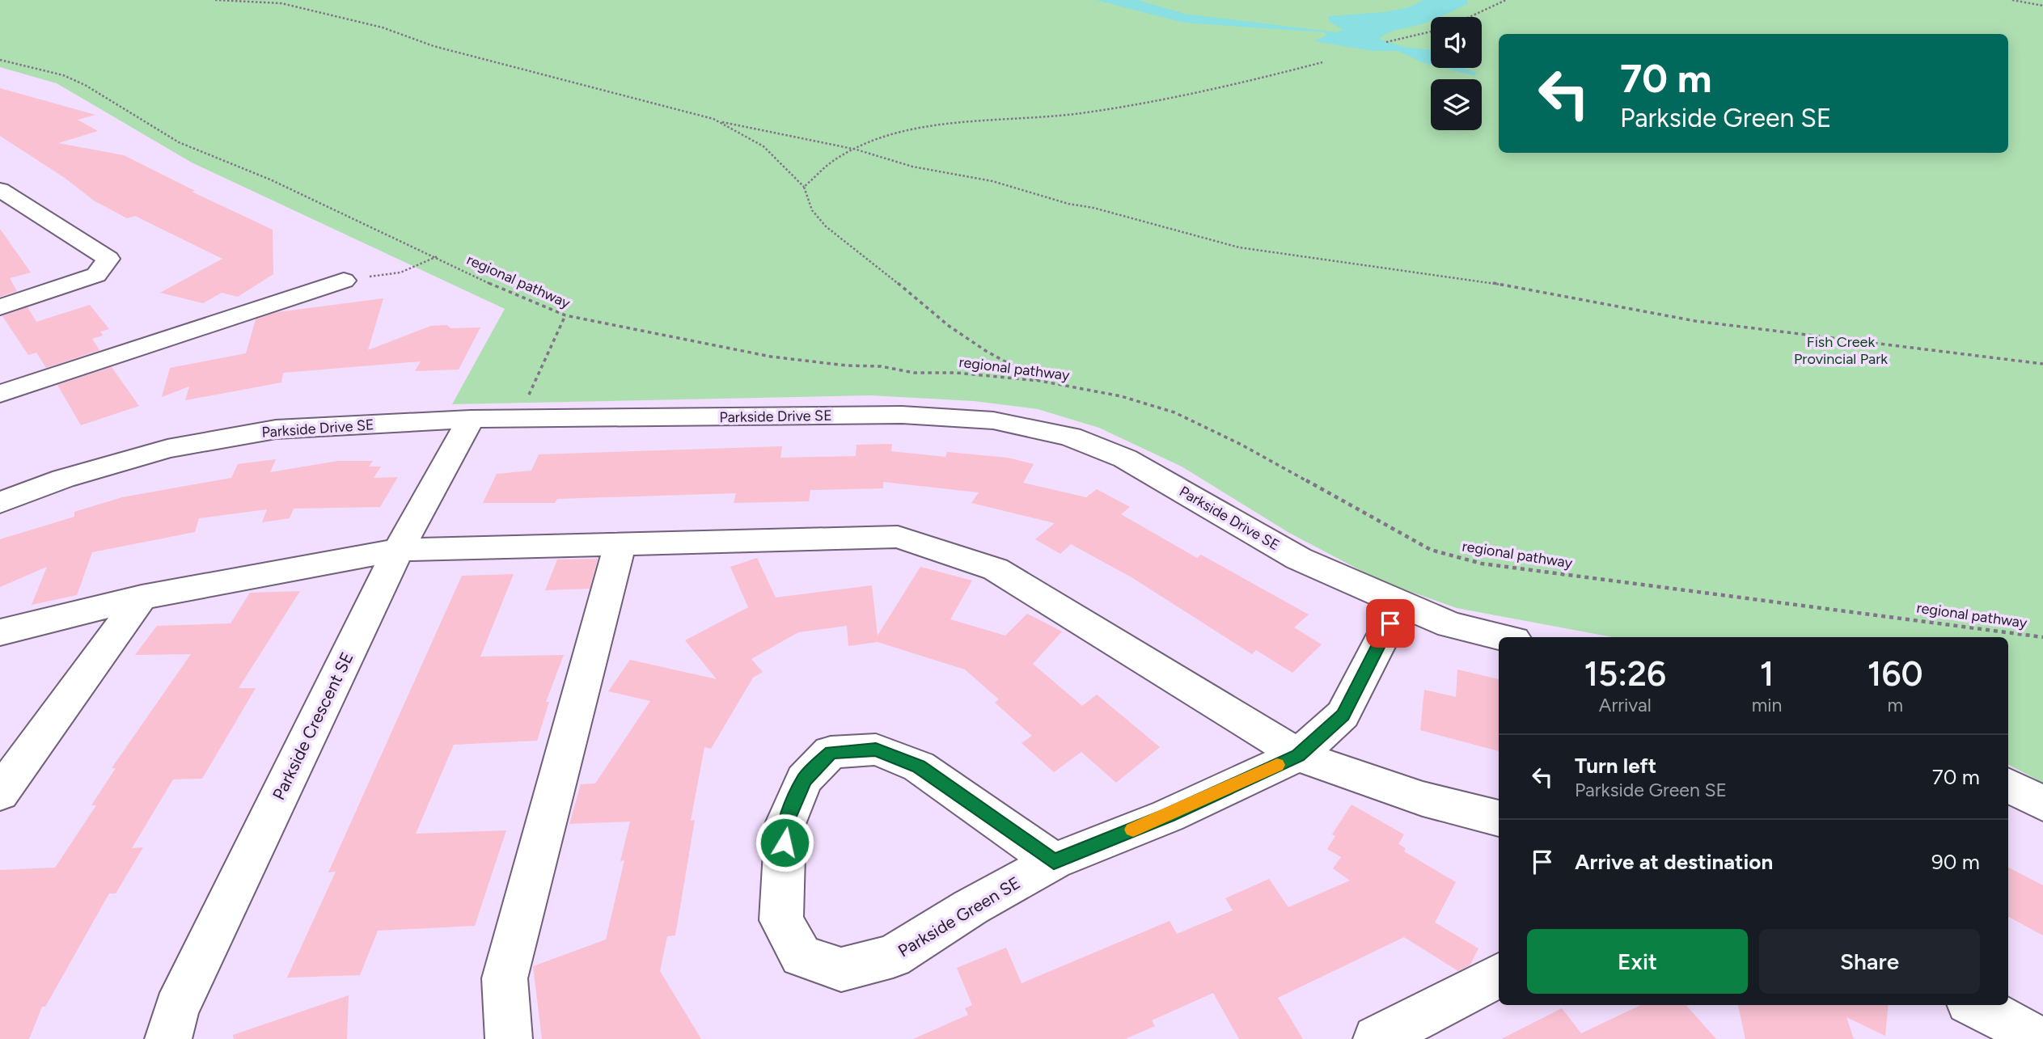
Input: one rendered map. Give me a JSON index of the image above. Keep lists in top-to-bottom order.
{
  "streets": {
    "street": ["Parkside Drive SE", "Parkside Crescent SE", "Parkside Green SE"],
    "path": ["regional pathway"]
  },
  "crossings": [
    ["Parkside Drive SE", "Parkside Crescent SE"],
    ["Parkside Drive SE", "Parkside Green SE"]
  ],
  "parks": ["Fish Creek Provincial Park"],
  "page": {
    "turn": ["70 m", "Parkside Green SE"],
    "eta": [
      "15:26",
      "Arrival",
      "1",
      "min",
      "160",
      "m"
    ],
    "list": [
      {
        "name": "Turn left",
        "note": "Parkside Green SE",
        "value": "70 m"
      },
      {
        "name": "Arrive at destination",
        "value": "90 m"
      }
    ],
    "buttons": ["Exit", "Share"]
  }
}
